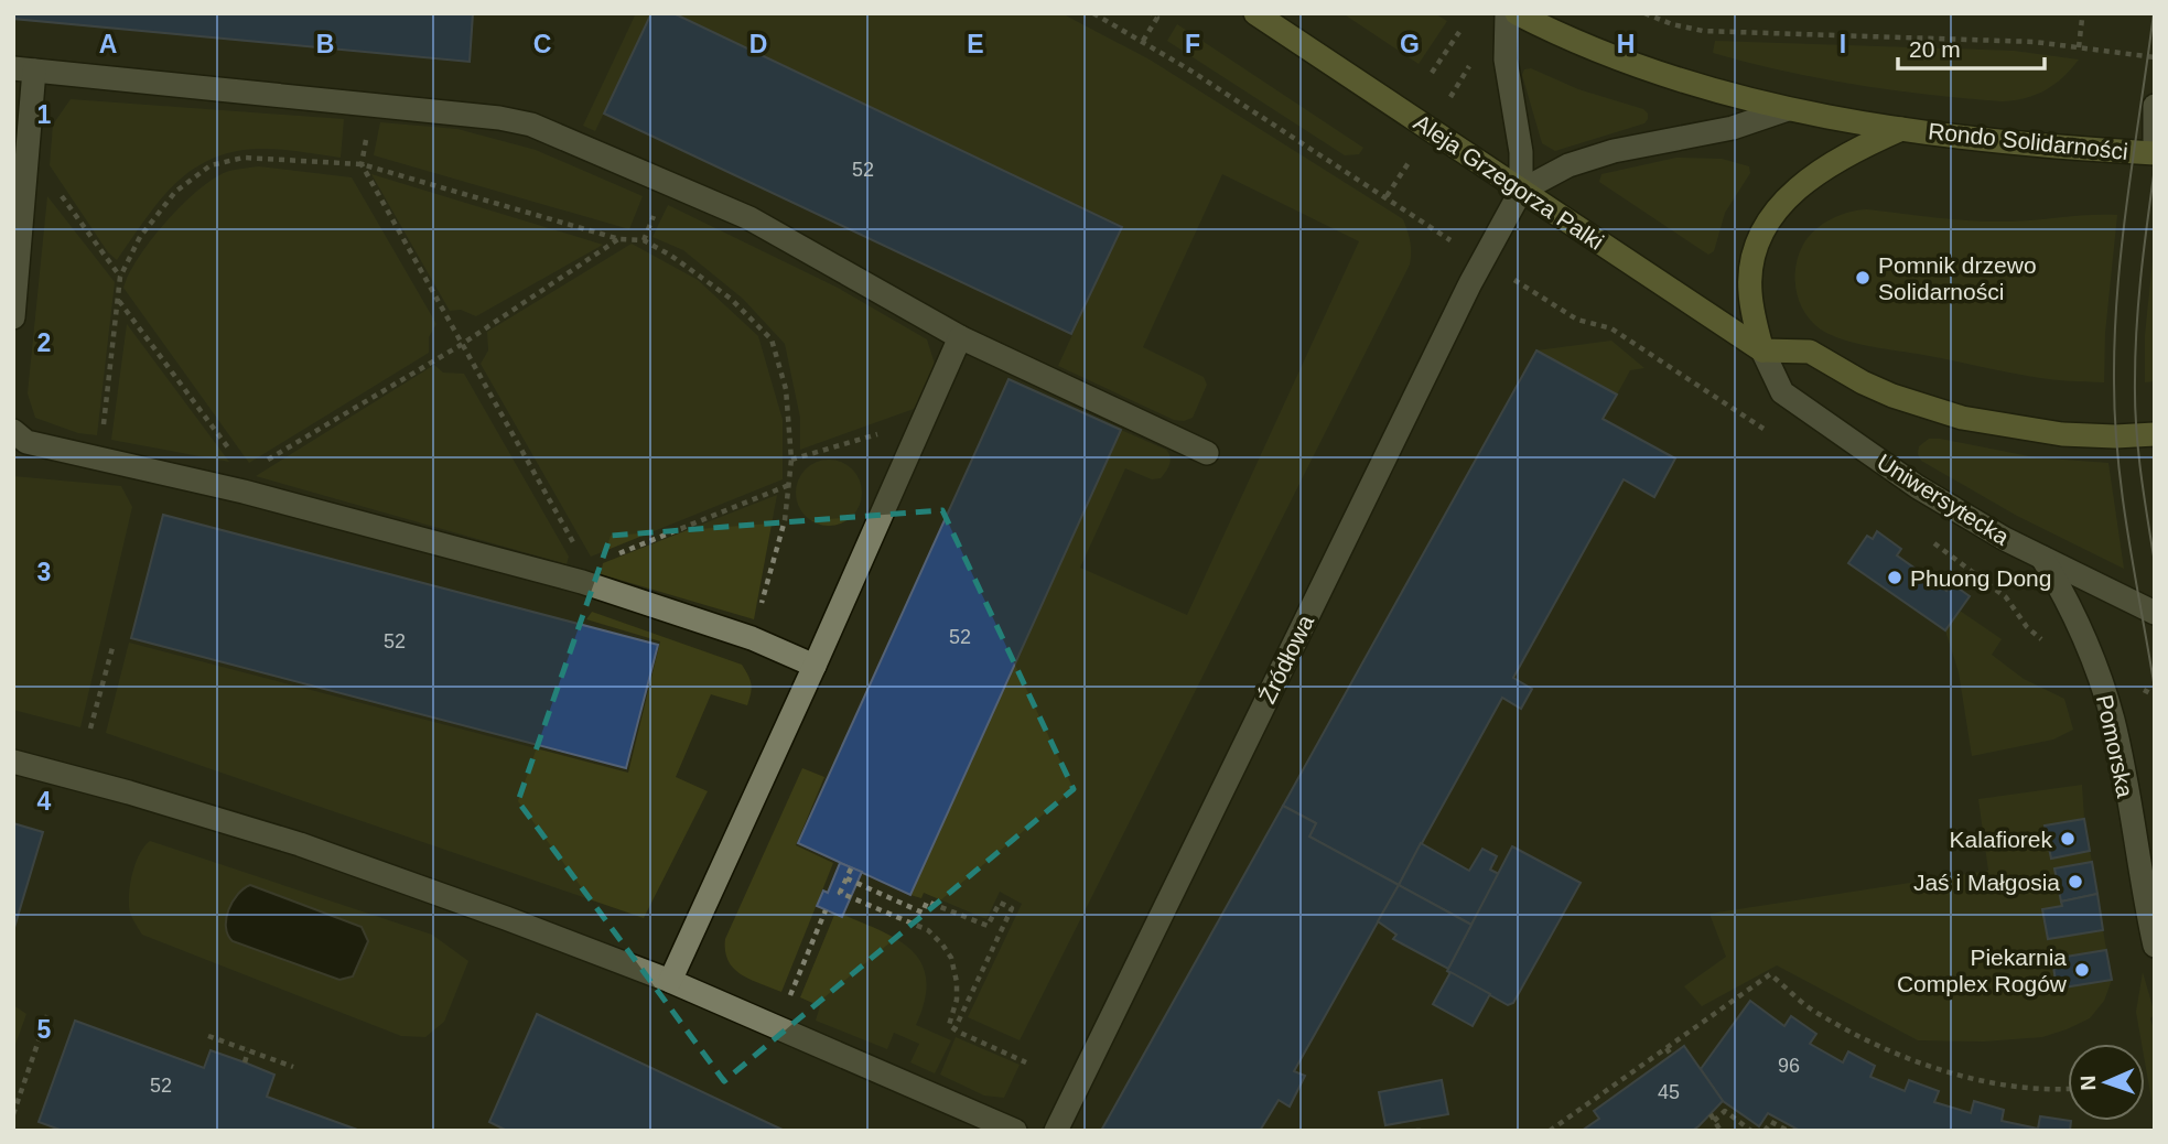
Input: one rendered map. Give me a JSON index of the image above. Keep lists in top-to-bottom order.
{
  "streets": {
    "main road": ["Rondo Solidarności", "Aleja Grzegorza Palki"],
    "street": ["Uniwersytecka", "Źródłowa", "Pomorska"]
  },
  "crossings": [
    ["Aleja Grzegorza Palki", "Uniwersytecka"],
    ["Aleja Grzegorza Palki", "Źródłowa"],
    ["Uniwersytecka", "Pomorska"]
  ],
  "places": [
    "Pomnik drzewo Solidarności",
    "Phuong Dong",
    "Kalafiorek",
    "Jaś i Małgosia",
    "Piekarnia Complex Rogów"
  ],
  "house_numbers": [
    "52",
    "52",
    "52",
    "96",
    "52",
    "45"
  ],
  "scale_bar": "20 m",
  "north": "left",
  "grid": {
    "columns": [
      "A",
      "B",
      "C",
      "D",
      "E",
      "F",
      "G",
      "H",
      "I"
    ],
    "rows": [
      "1",
      "2",
      "3",
      "4",
      "5"
    ]
  }
}
